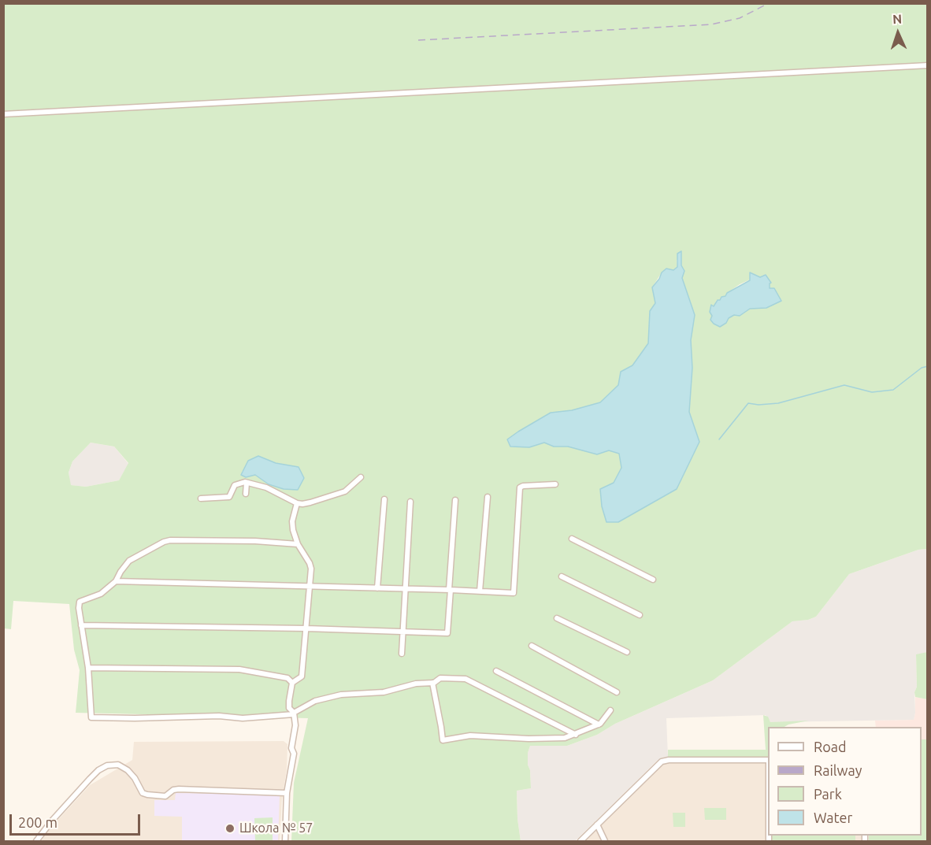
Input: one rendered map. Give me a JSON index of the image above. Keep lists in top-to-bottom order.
{
  "places": ["Школа № 57"],
  "legend": [
    "Road",
    "Railway",
    "Park",
    "Water"
  ],
  "scale_bar": "200 m",
  "north": "top"
}
